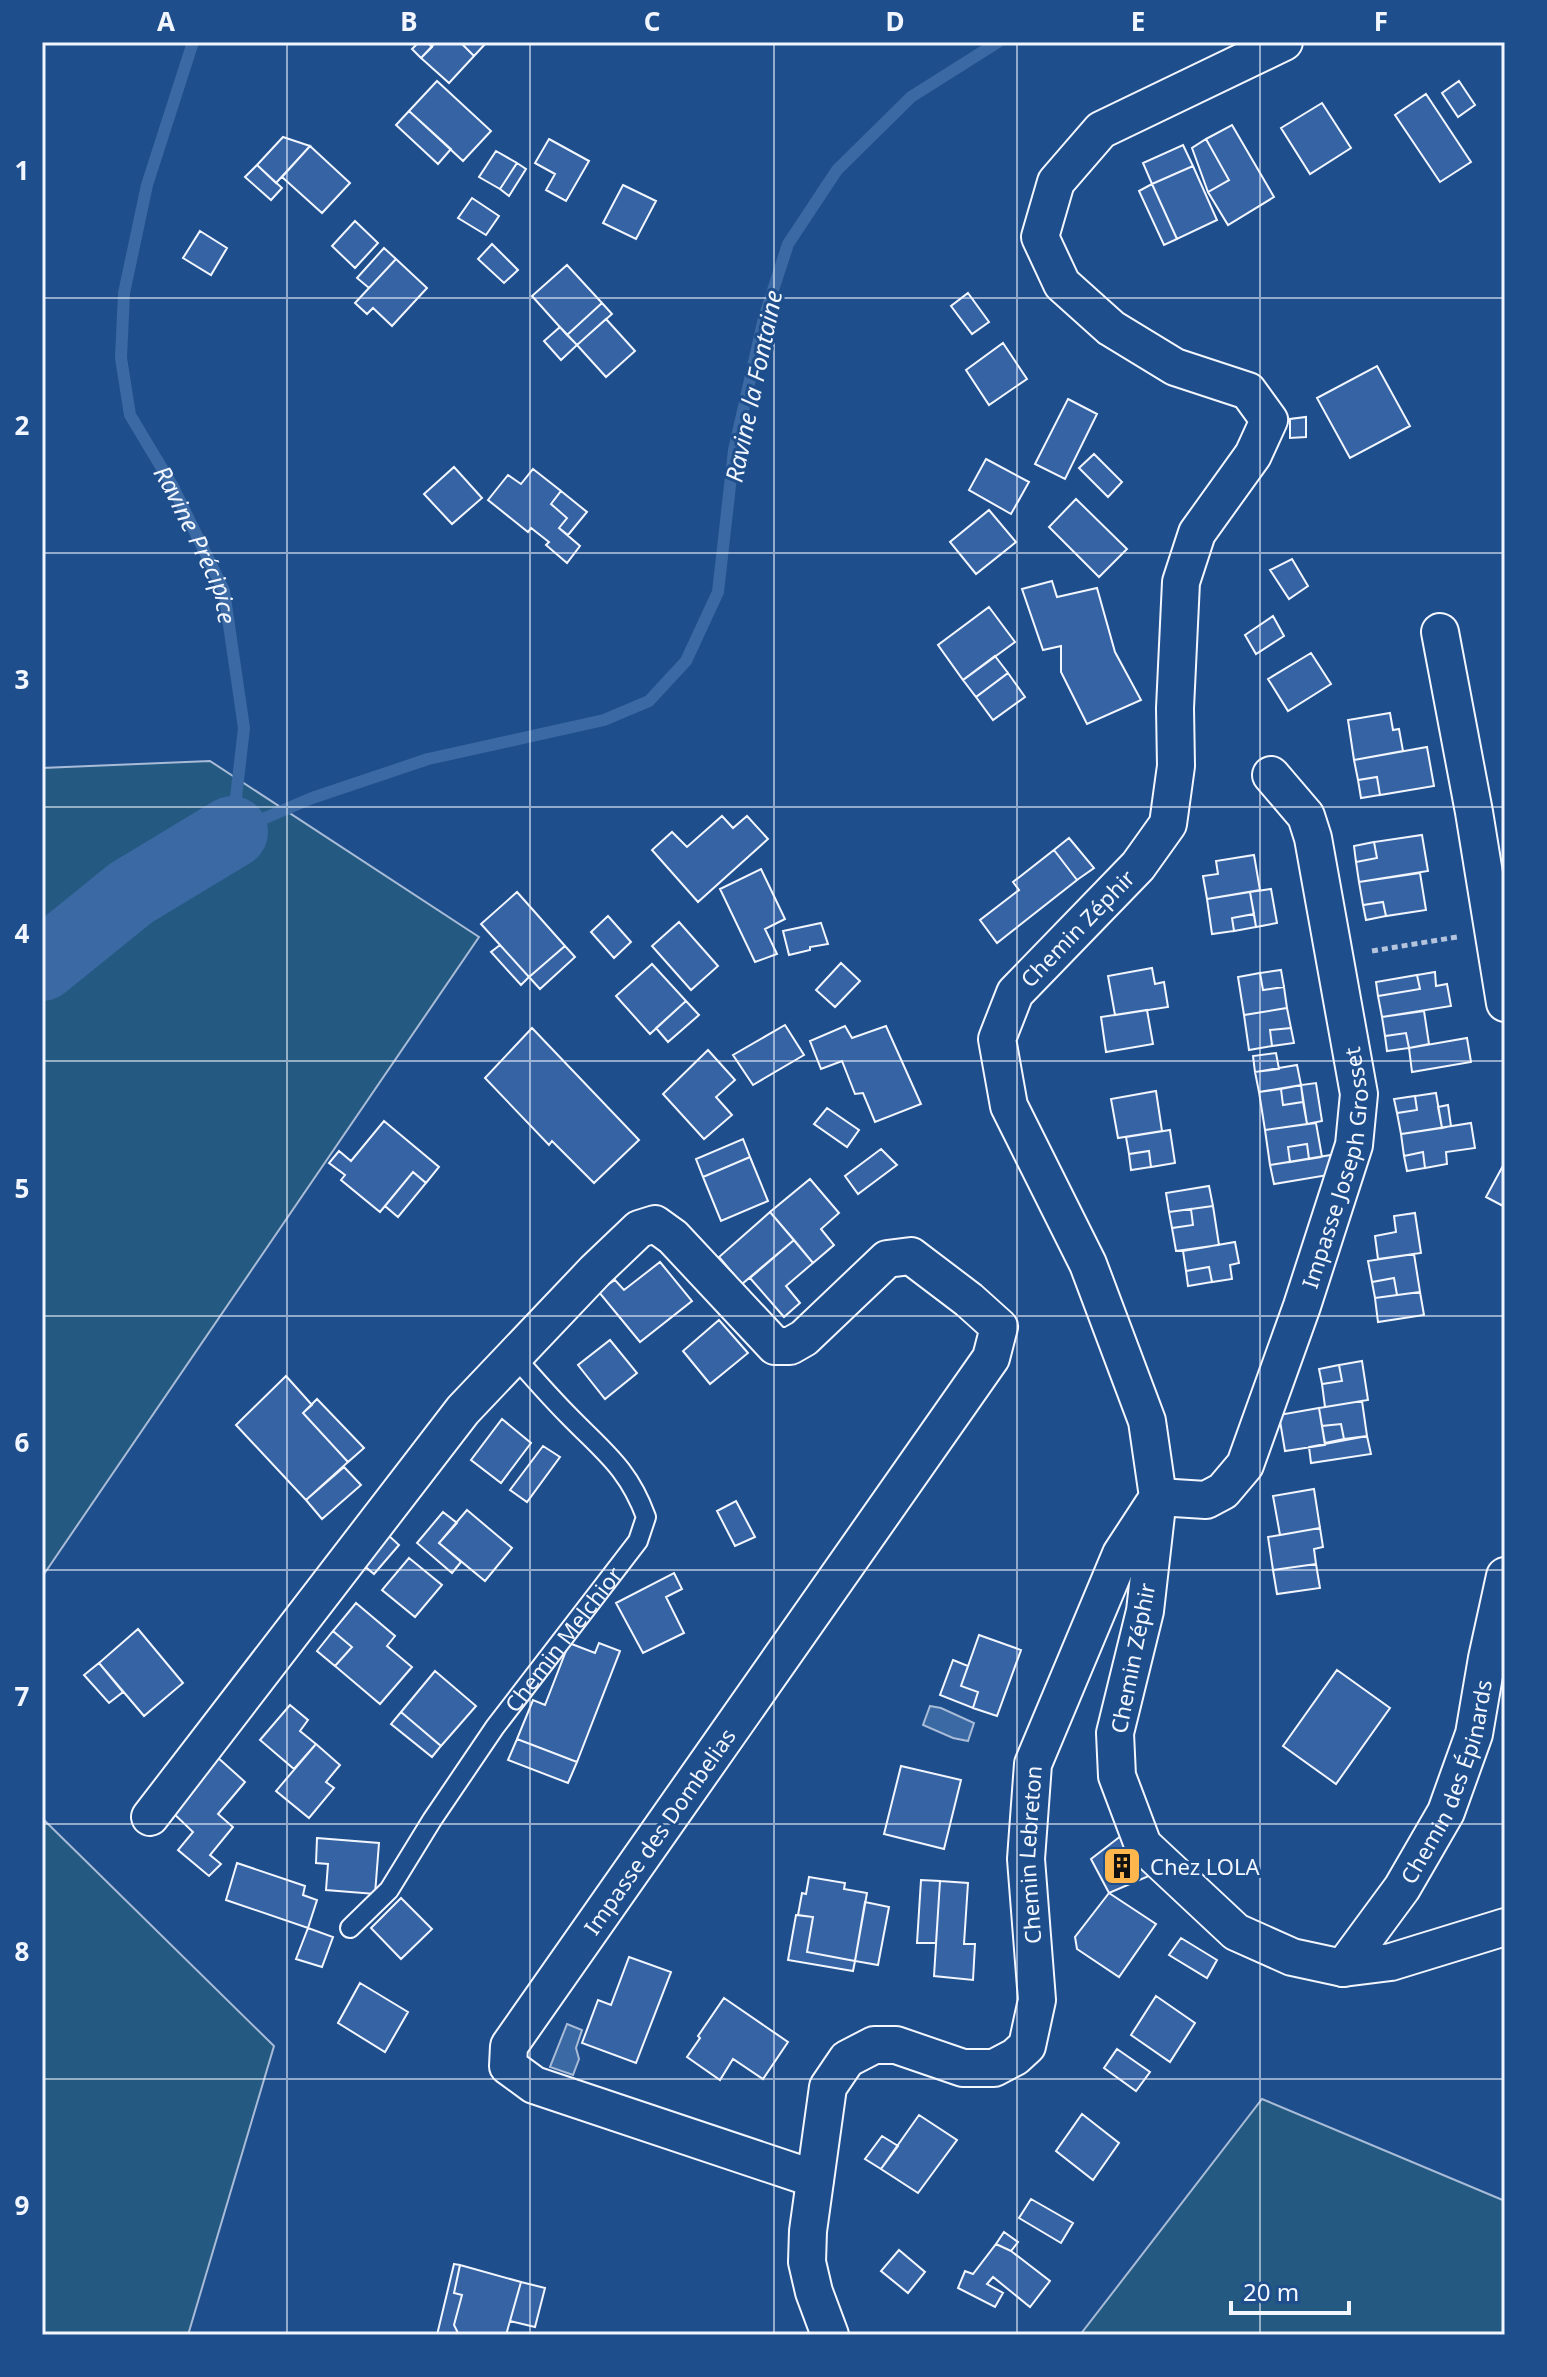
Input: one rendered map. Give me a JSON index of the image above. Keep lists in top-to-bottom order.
{
  "streets": {
    "street": [
      "Chemin Zéphir",
      "Impasse Joseph Grosset",
      "Chemin des Épinards",
      "Impasse des Dombelias",
      "Chemin Lebreton"
    ],
    "lane": ["Chemin Melchior"]
  },
  "crossings": [
    ["Chemin Zéphir", "Impasse Joseph Grosset"],
    ["Chemin Zéphir", "Chemin des Épinards"],
    ["Chemin Zéphir", "Chemin Lebreton"],
    ["Impasse Joseph Grosset", "Chemin Lebreton"],
    ["Chemin Melchior", "Impasse des Dombelias"],
    ["Impasse des Dombelias", "Chemin Lebreton"]
  ],
  "water": ["Ravine la Fontaine", "Ravine Précipice"],
  "places": {
    "building": ["Chez LOLA"]
  },
  "scale_bar": "20 m",
  "grid": {
    "columns": [
      "A",
      "B",
      "C",
      "D",
      "E",
      "F"
    ],
    "rows": [
      "1",
      "2",
      "3",
      "4",
      "5",
      "6",
      "7",
      "8",
      "9"
    ]
  }
}
